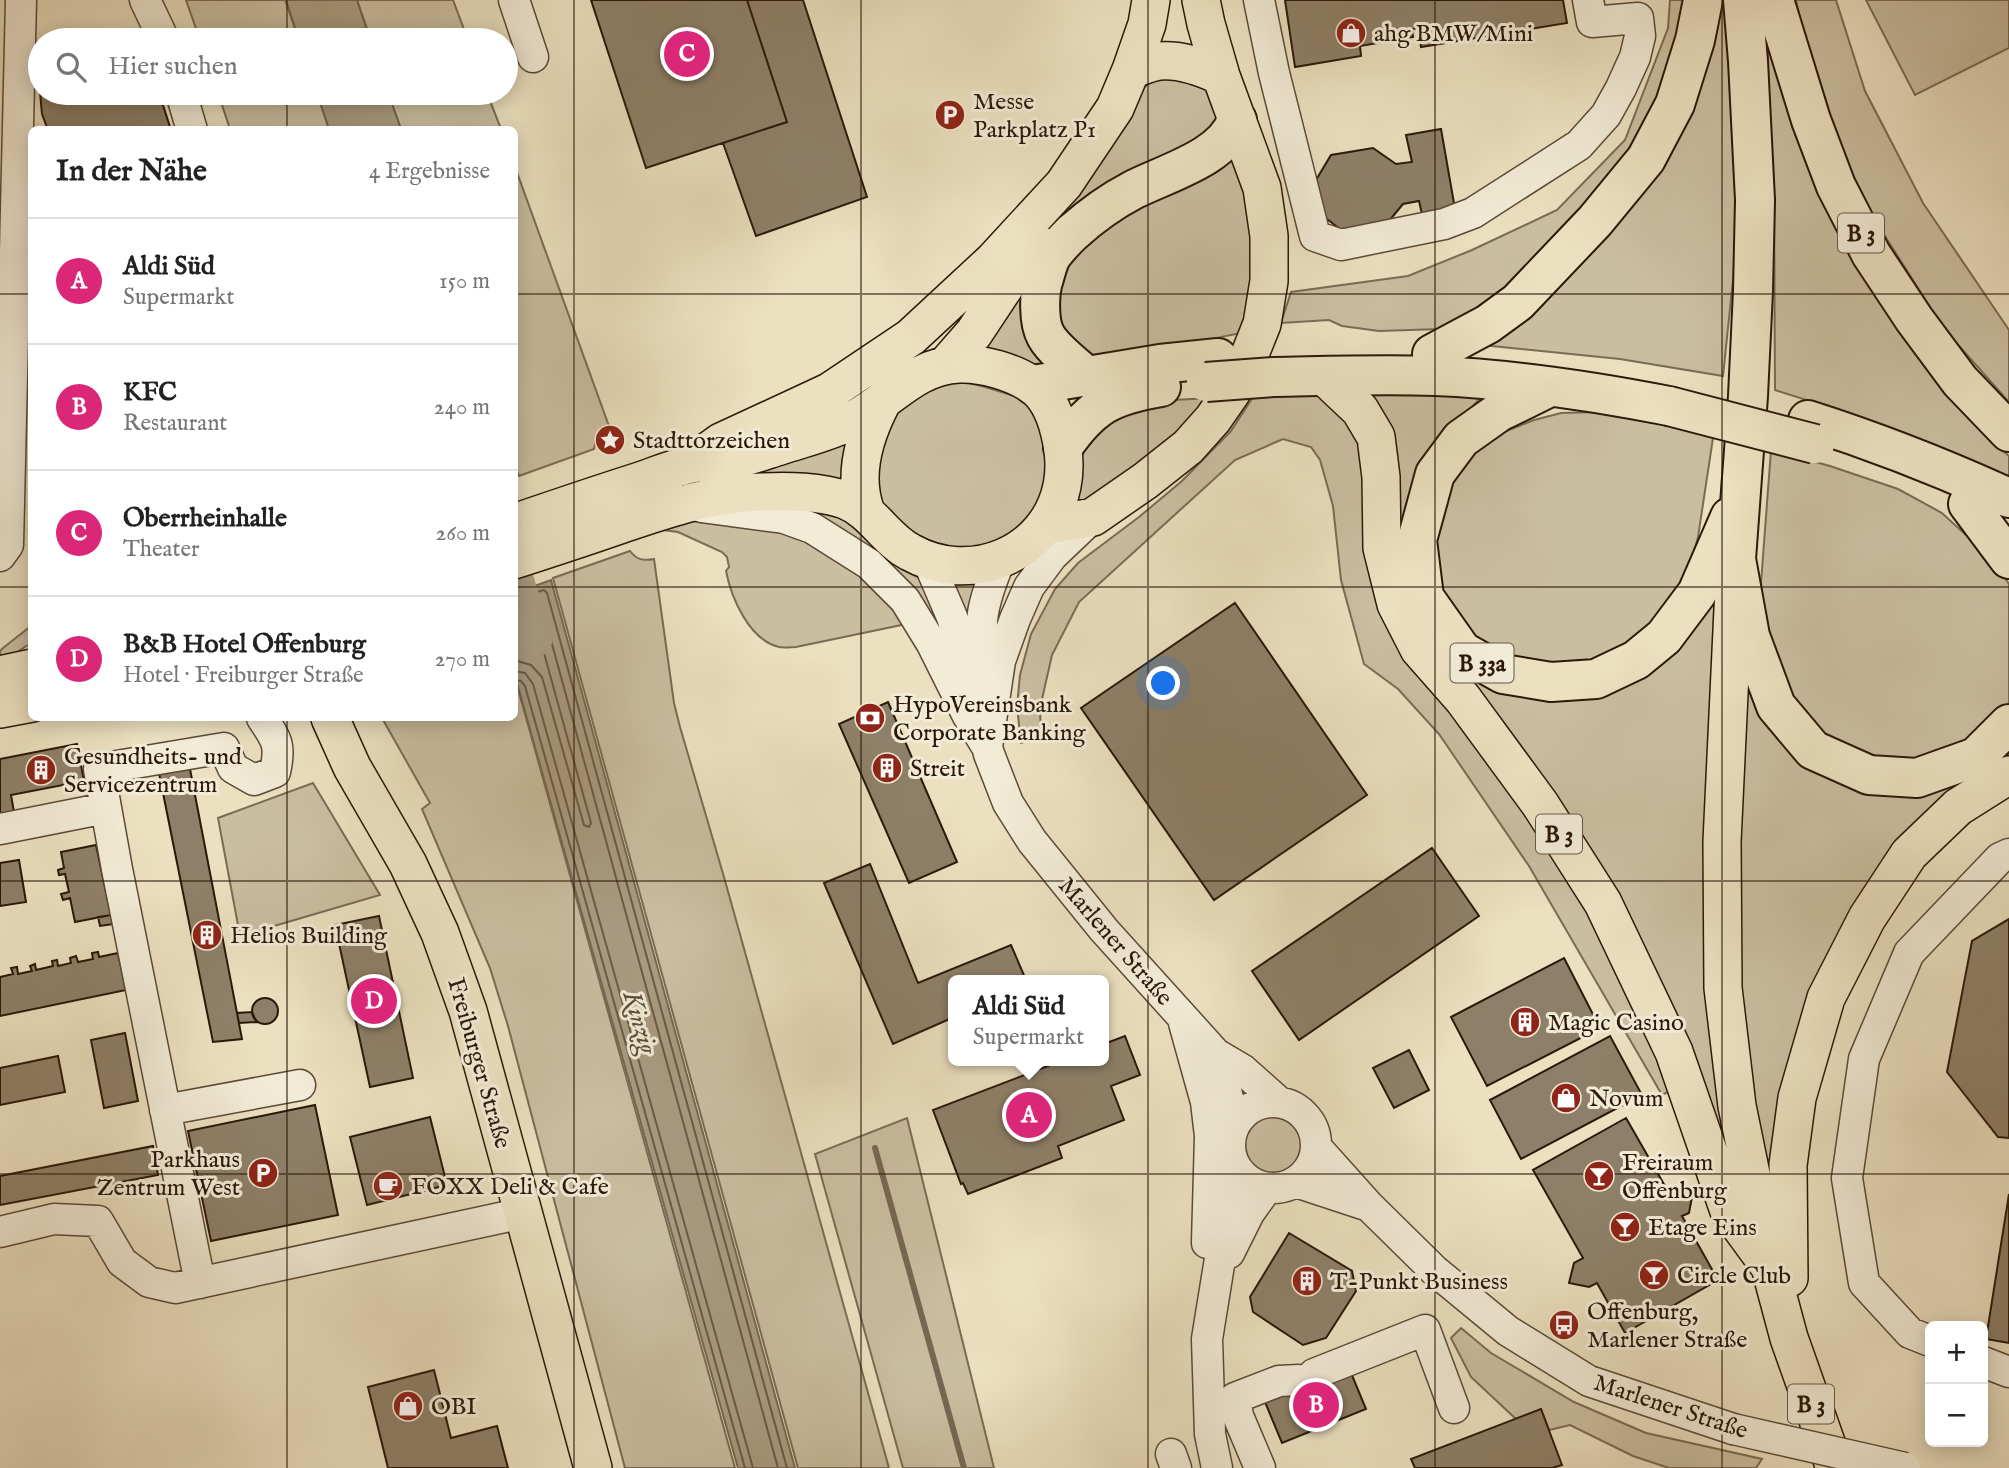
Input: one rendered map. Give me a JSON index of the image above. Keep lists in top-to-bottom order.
{
  "streets": {
    "highway": ["B 3", "B 33a"],
    "main road": ["Freiburger Straße"],
    "street": ["Marlener Straße"]
  },
  "crossings": [
    ["B 3", "B 33a"]
  ],
  "water": ["Kinzig"],
  "places": {
    "shop": ["ahg BMW/Mini", "Novum", "OBI"],
    "parking": ["Messe Parkplatz P1", "Parkhaus Zentrum West"],
    "place": ["Stadttorzeichen"],
    "bank": ["HypoVereinsbank Corporate Banking"],
    "building": [
      "Streit",
      "Gesundheits- und Servicezentrum",
      "Helios Building",
      "Magic Casino",
      "T-Punkt Business"
    ],
    "bar": ["Freiraum Offenburg", "Etage Eins", "Circle Club"],
    "cafe": ["FOXX Deli & Cafe"],
    "bus stop": ["Offenburg, Marlener Straße"]
  },
  "page": {
    "pins": [
      "C",
      "D",
      "A",
      "B"
    ],
    "search": "Hier suchen",
    "heading": ["In der Nähe", "4 Ergebnisse"],
    "list": [
      {
        "mark": "A",
        "name": "Aldi Süd",
        "note": "Supermarkt",
        "value": "150 m"
      },
      {
        "mark": "B",
        "name": "KFC",
        "note": "Restaurant",
        "value": "240 m"
      },
      {
        "mark": "C",
        "name": "Oberrheinhalle",
        "note": "Theater",
        "value": "260 m"
      },
      {
        "mark": "D",
        "name": "B&B Hotel Offenburg",
        "note": "Hotel · Freiburger Straße",
        "value": "270 m"
      }
    ],
    "popup": ["Aldi Süd", "Supermarkt"],
    "map_buttons": ["+", "−"]
  }
}
